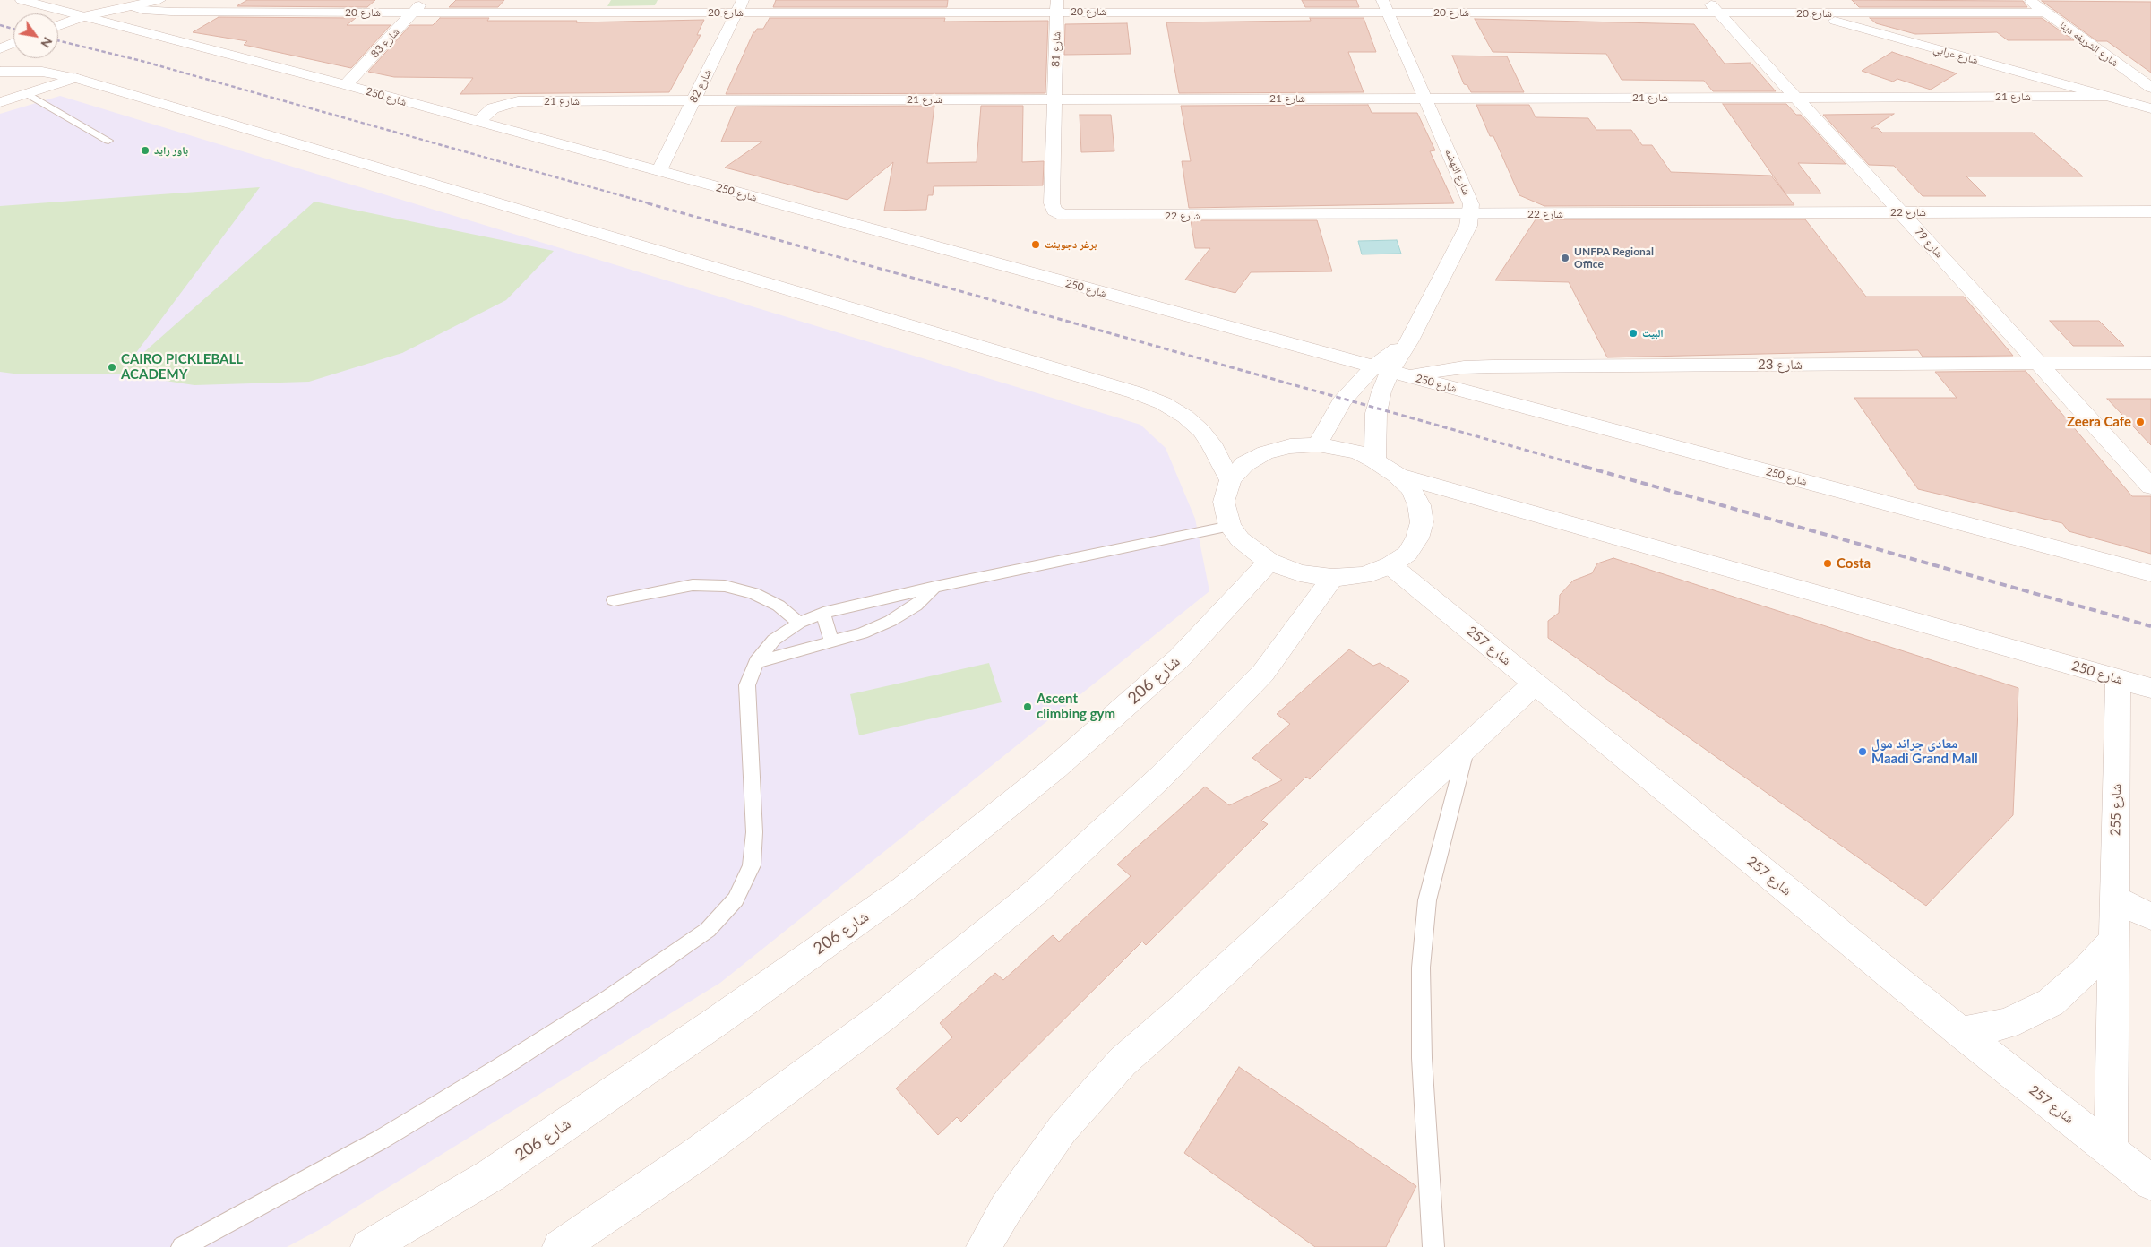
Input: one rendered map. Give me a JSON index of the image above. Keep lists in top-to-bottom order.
{
  "streets": {
    "street": [
      "شارع 20",
      "شارع 83",
      "شارع الشريفه دينا",
      "شارع 81",
      "شارع عرابي",
      "شارع 82",
      "شارع 250",
      "شارع 21",
      "شارع النهضه",
      "شارع 22",
      "شارع 79",
      "شارع 23",
      "شارع 257",
      "شارع 206",
      "شارع 255"
    ]
  },
  "crossings": [
    ["شارع 20", "شارع 83"],
    ["شارع 20", "شارع الشريفه دينا"],
    ["شارع 20", "شارع 81"],
    ["شارع 20", "شارع عرابي"],
    ["شارع 20", "شارع 82"],
    ["شارع 20", "شارع النهضه"],
    ["شارع 20", "شارع 79"],
    ["شارع 83", "شارع 250"],
    ["شارع 81", "شارع 21"],
    ["شارع 81", "شارع 22"],
    ["شارع عرابي", "شارع 21"],
    ["شارع 82", "شارع 250"],
    ["شارع 82", "شارع 21"],
    ["شارع 250", "شارع 21"],
    ["شارع 250", "شارع النهضه"],
    ["شارع 250", "شارع 23"],
    ["شارع 250", "شارع 255"],
    ["شارع 21", "شارع النهضه"],
    ["شارع 21", "شارع 22"],
    ["شارع 21", "شارع 79"],
    ["شارع النهضه", "شارع 22"],
    ["شارع النهضه", "شارع 23"],
    ["شارع 22", "شارع 79"],
    ["شارع 79", "شارع 23"],
    ["شارع 257", "شارع 255"]
  ],
  "places": [
    "باور رايد",
    "برغر دجوينت",
    "UNFPA Regional Office",
    "البيت",
    "CAIRO PICKLEBALL ACADEMY",
    "Zeera Cafe",
    "Costa",
    "Ascent climbing gym",
    "معادى جراند مول Maadi Grand Mall"
  ],
  "north": "bottom right"
}
